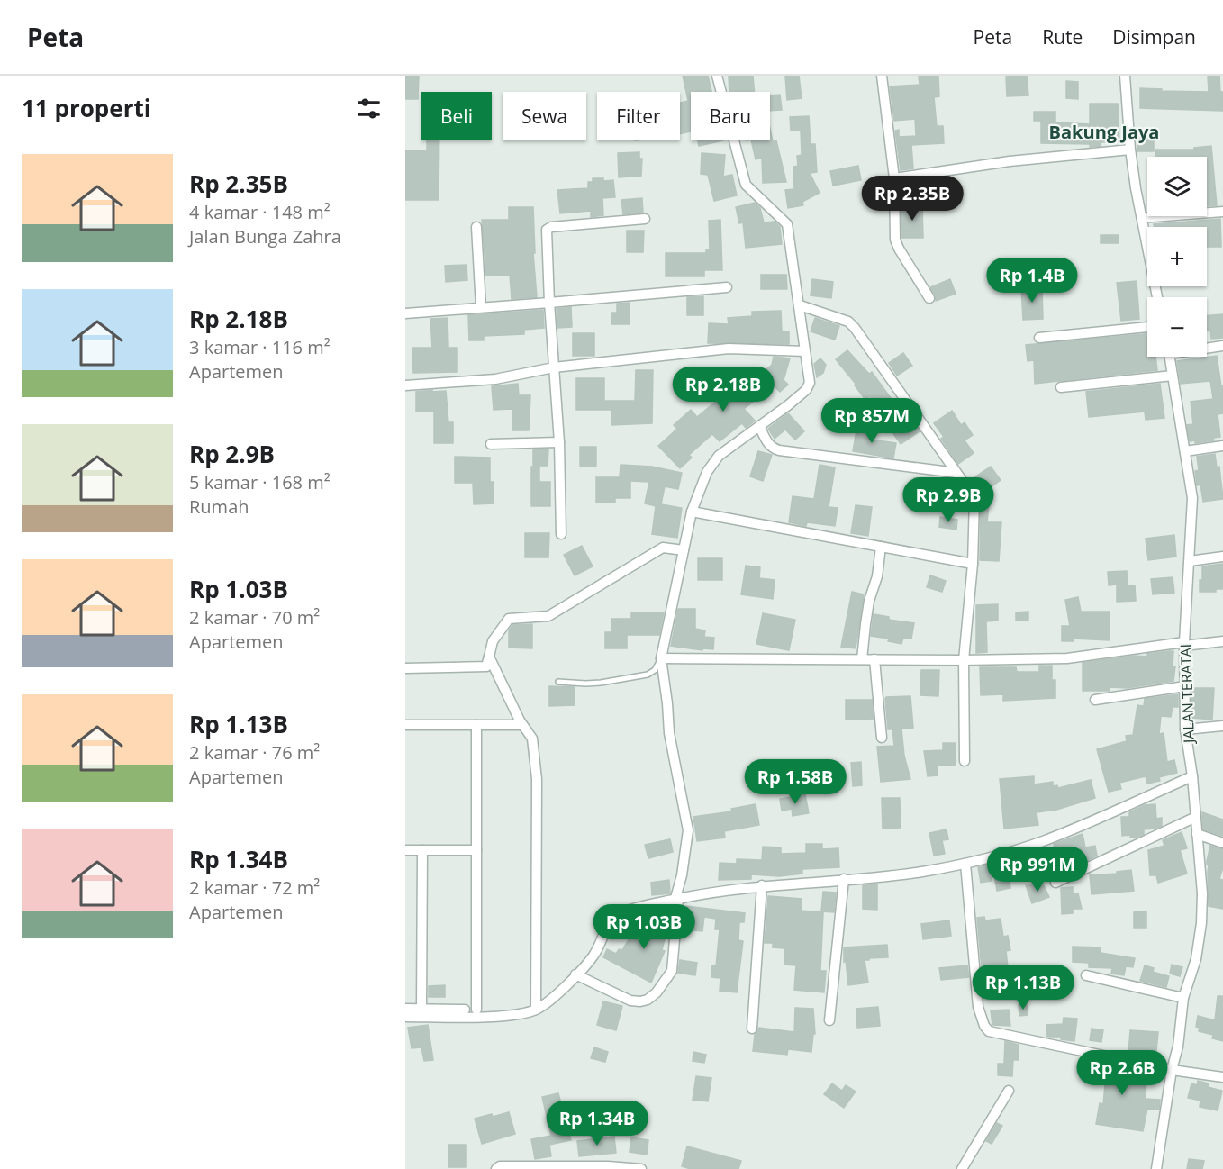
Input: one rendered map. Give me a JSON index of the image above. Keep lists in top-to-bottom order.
{
  "streets": {
    "street": ["JALAN TERATAI"]
  },
  "districts": ["Bakung Jaya"],
  "page": {
    "header": "Peta",
    "nav": ["Peta", "Rute", "Disimpan"],
    "heading": "11 properti",
    "chip": [
      "Beli",
      "Sewa",
      "Filter",
      "Baru"
    ],
    "list": [
      {
        "name": "Rp 2.35B",
        "note": "4 kamar · 148 m² · Jalan Bunga Zahra"
      },
      {
        "name": "Rp 2.18B",
        "note": "3 kamar · 116 m² · Apartemen"
      },
      {
        "name": "Rp 2.9B",
        "note": "5 kamar · 168 m² · Rumah"
      },
      {
        "name": "Rp 1.03B",
        "note": "2 kamar · 70 m² · Apartemen"
      },
      {
        "name": "Rp 1.13B",
        "note": "2 kamar · 76 m² · Apartemen"
      },
      {
        "name": "Rp 1.34B",
        "note": "2 kamar · 72 m² · Apartemen"
      }
    ],
    "map_buttons": ["+", "−"],
    "price": [
      "Rp 2.35B",
      "Rp 1.4B",
      "Rp 2.18B",
      "Rp 857M",
      "Rp 2.9B",
      "Rp 1.58B",
      "Rp 991M",
      "Rp 1.03B",
      "Rp 1.13B",
      "Rp 2.6B",
      "Rp 1.34B"
    ]
  }
}
